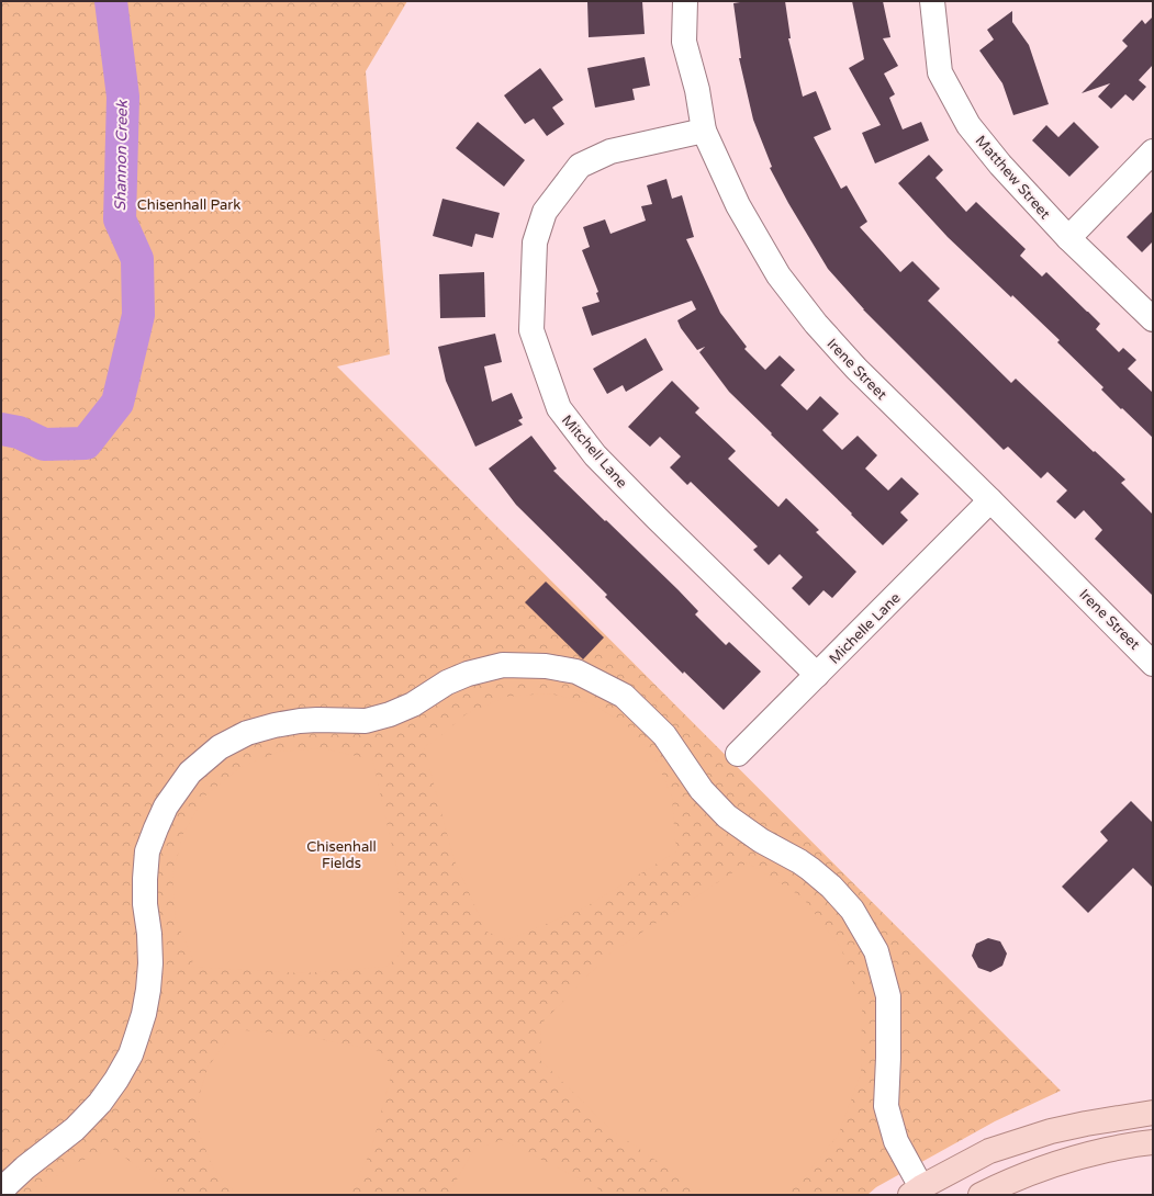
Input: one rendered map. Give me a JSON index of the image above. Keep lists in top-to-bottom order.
{
  "streets": {
    "street": [
      "Matthew Street",
      "Irene Street",
      "Mitchell Lane",
      "Michelle Lane"
    ]
  },
  "crossings": [
    ["Irene Street", "Mitchell Lane"],
    ["Irene Street", "Michelle Lane"],
    ["Mitchell Lane", "Michelle Lane"]
  ],
  "water": ["Shannon Creek"],
  "parks": ["Chisenhall Park", "Chisenhall Fields"]
}
